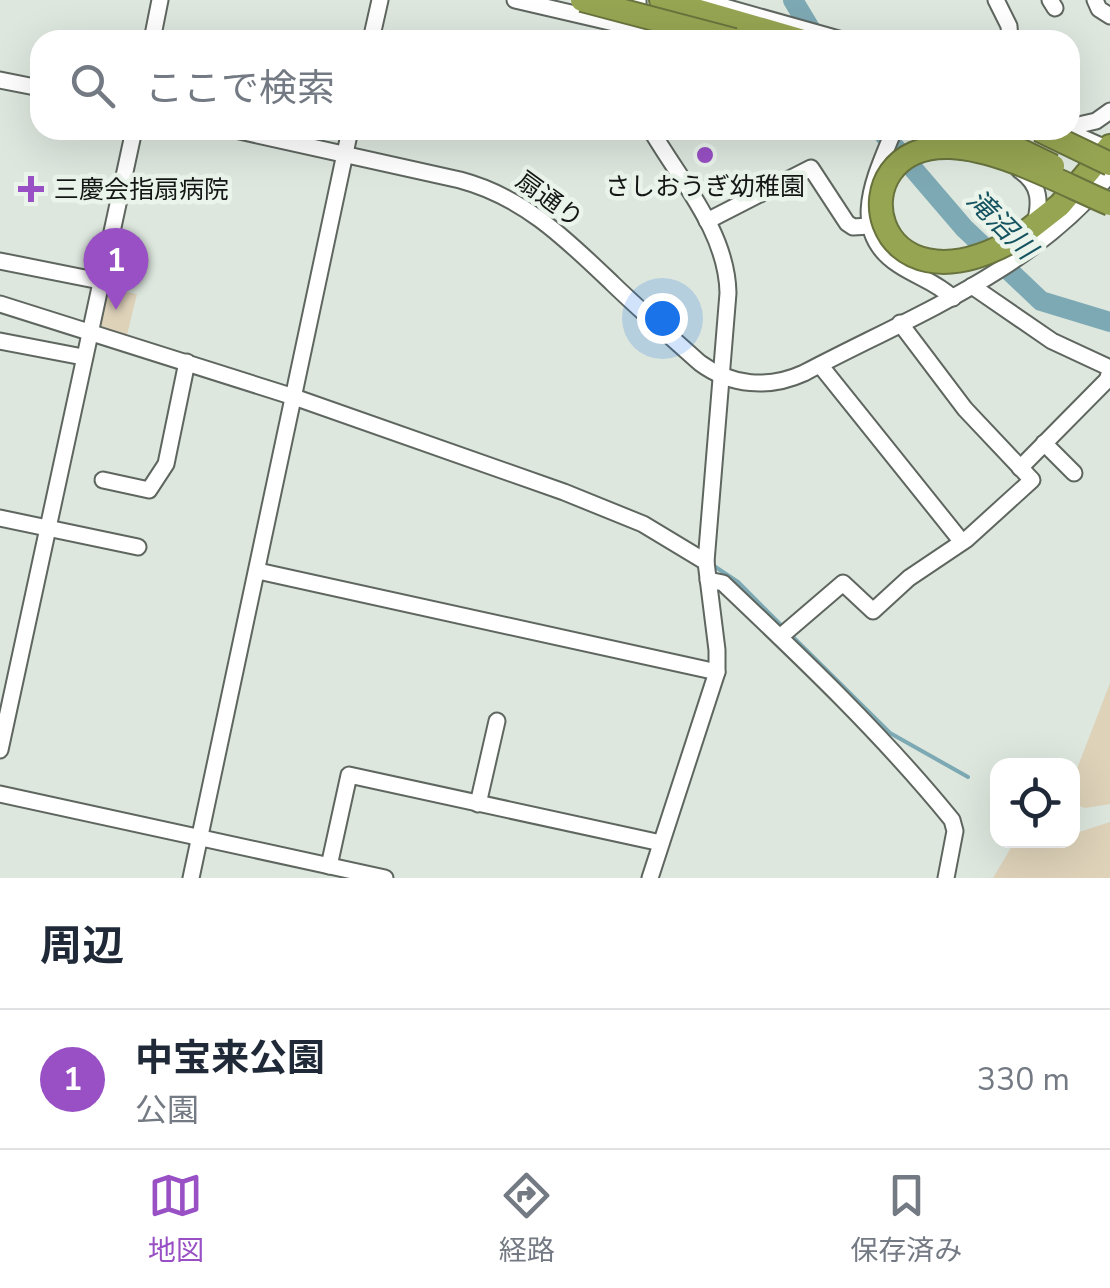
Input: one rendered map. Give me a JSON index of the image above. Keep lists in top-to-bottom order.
{
  "streets": {
    "street": ["扇通り"]
  },
  "water": ["滝沼川"],
  "places": {
    "other": ["さしおうぎ幼稚園"],
    "health": ["三慶会指扇病院"]
  },
  "page": {
    "search": "ここで検索",
    "pins": "1",
    "heading": "周辺",
    "list": [
      {
        "mark": "1",
        "name": "中宝来公園",
        "note": "公園",
        "value": "330 m"
      }
    ],
    "nav": ["地図", "経路", "保存済み"]
  }
}
